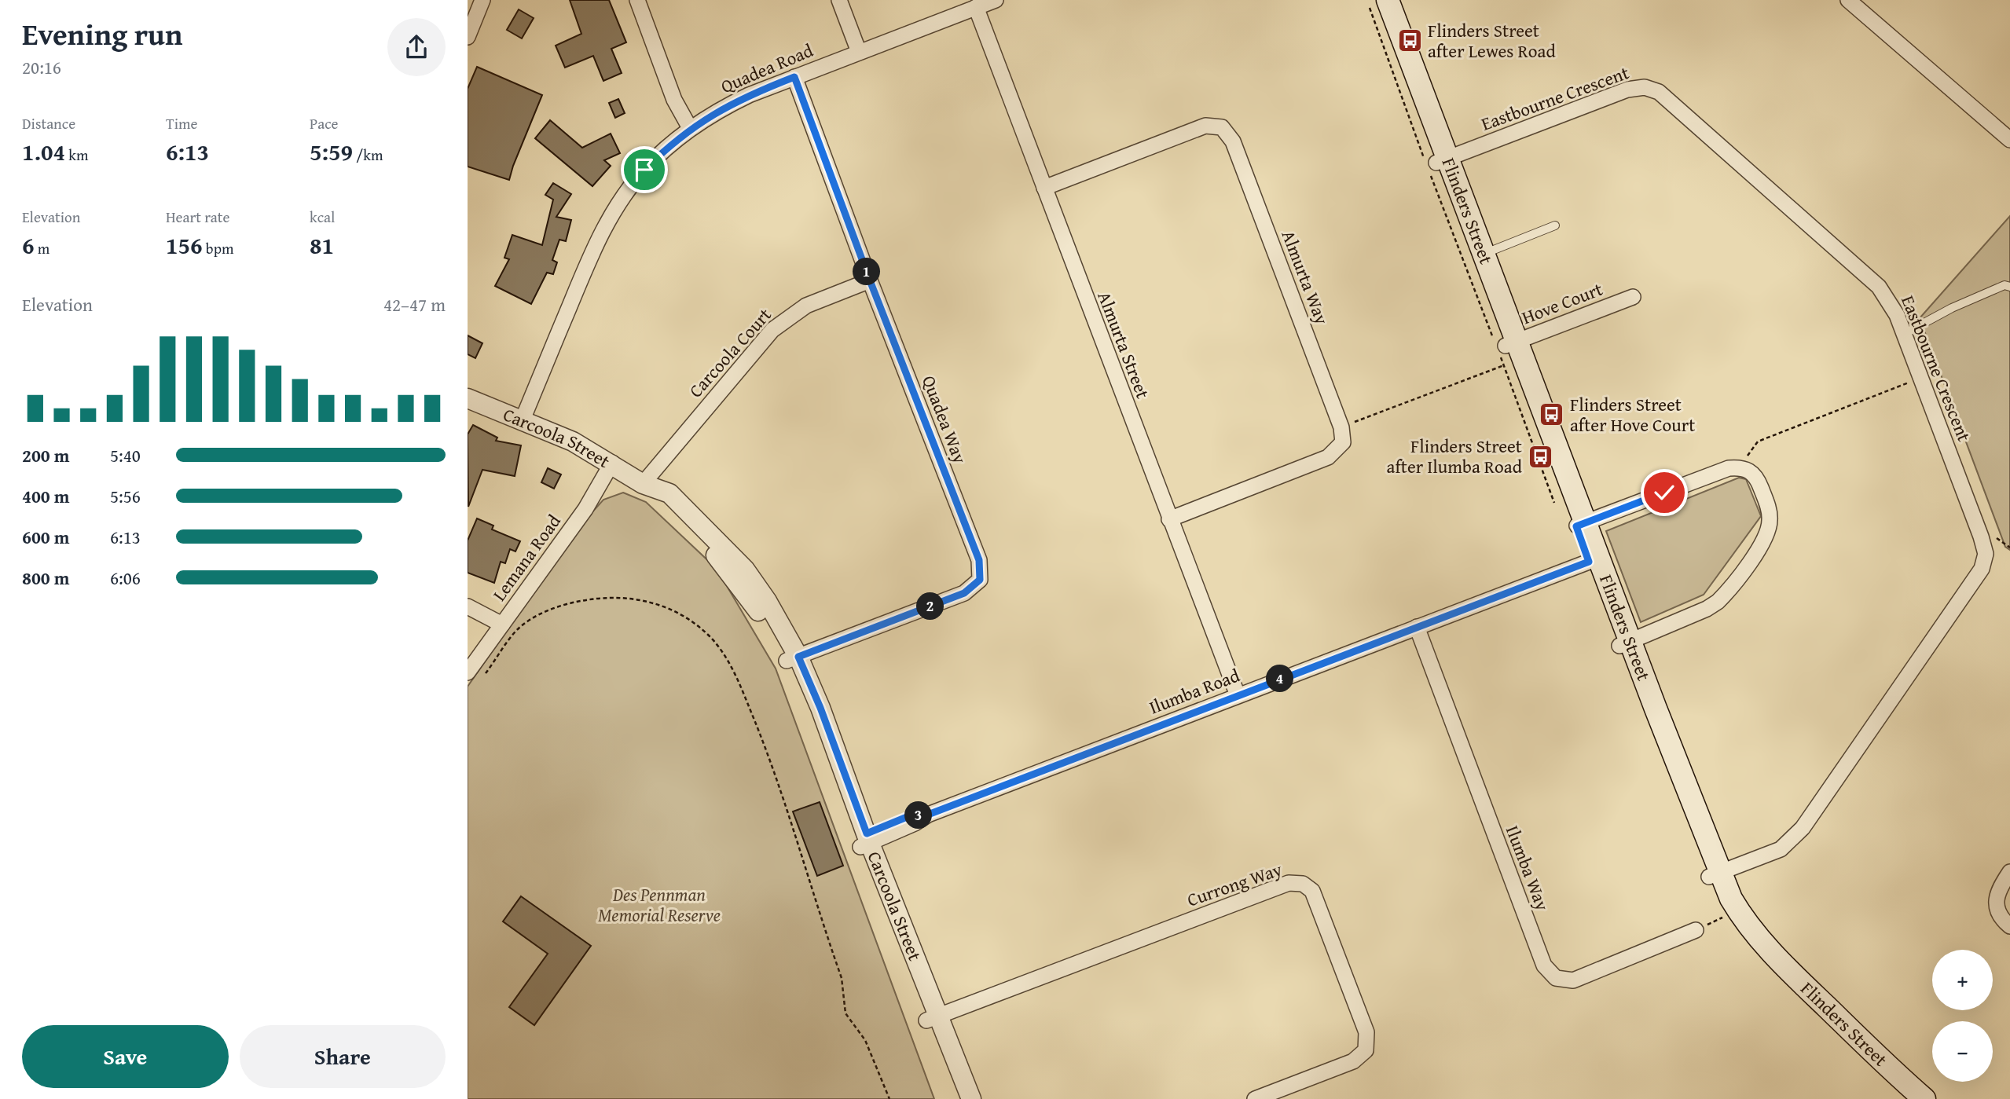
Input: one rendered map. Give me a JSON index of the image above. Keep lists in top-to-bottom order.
{
  "streets": {
    "main road": ["Flinders Street"],
    "street": [
      "Quadea Road",
      "Eastbourne Crescent",
      "Almurta Way",
      "Hove Court",
      "Almurta Street",
      "Carcoola Court",
      "Quadea Way",
      "Carcoola Street",
      "Lemana Road",
      "Ilumba Road",
      "Ilumba Way",
      "Currong Way"
    ]
  },
  "crossings": [
    ["Quadea Road", "Almurta Street"],
    ["Quadea Road", "Quadea Way"],
    ["Quadea Road", "Carcoola Street"],
    ["Eastbourne Crescent", "Flinders Street"],
    ["Flinders Street", "Hove Court"],
    ["Flinders Street", "Ilumba Road"],
    ["Almurta Way", "Almurta Street"],
    ["Almurta Street", "Ilumba Road"],
    ["Carcoola Court", "Quadea Way"],
    ["Carcoola Court", "Carcoola Street"],
    ["Quadea Way", "Carcoola Street"],
    ["Carcoola Street", "Lemana Road"],
    ["Carcoola Street", "Ilumba Road"],
    ["Carcoola Street", "Currong Way"],
    ["Ilumba Road", "Ilumba Way"]
  ],
  "parks": ["Des Pennman Memorial Reserve"],
  "places": {
    "bus stop": ["Flinders Street after Lewes Road", "Flinders Street after Hove Court", "Flinders Street after Ilumba Road"]
  },
  "page": {
    "heading": ["Evening run", "20:16"],
    "stats": [
      ["Distance", "1.04 km"],
      ["Time", "6:13"],
      ["Pace", "5:59 /km"],
      ["Elevation", "6 m"],
      ["Heart rate", "156 bpm"],
      ["kcal", "81"]
    ],
    "pins": [
      "1",
      "2",
      "4",
      "3"
    ],
    "chart": ["Elevation", "42–47 m"],
    "list": [
      {
        "name": "200 m",
        "note": "5:40"
      },
      {
        "name": "400 m",
        "note": "5:56"
      },
      {
        "name": "600 m",
        "note": "6:13"
      },
      {
        "name": "800 m",
        "note": "6:06"
      }
    ],
    "map_buttons": ["+", "−"],
    "buttons": ["Save", "Share"]
  }
}
